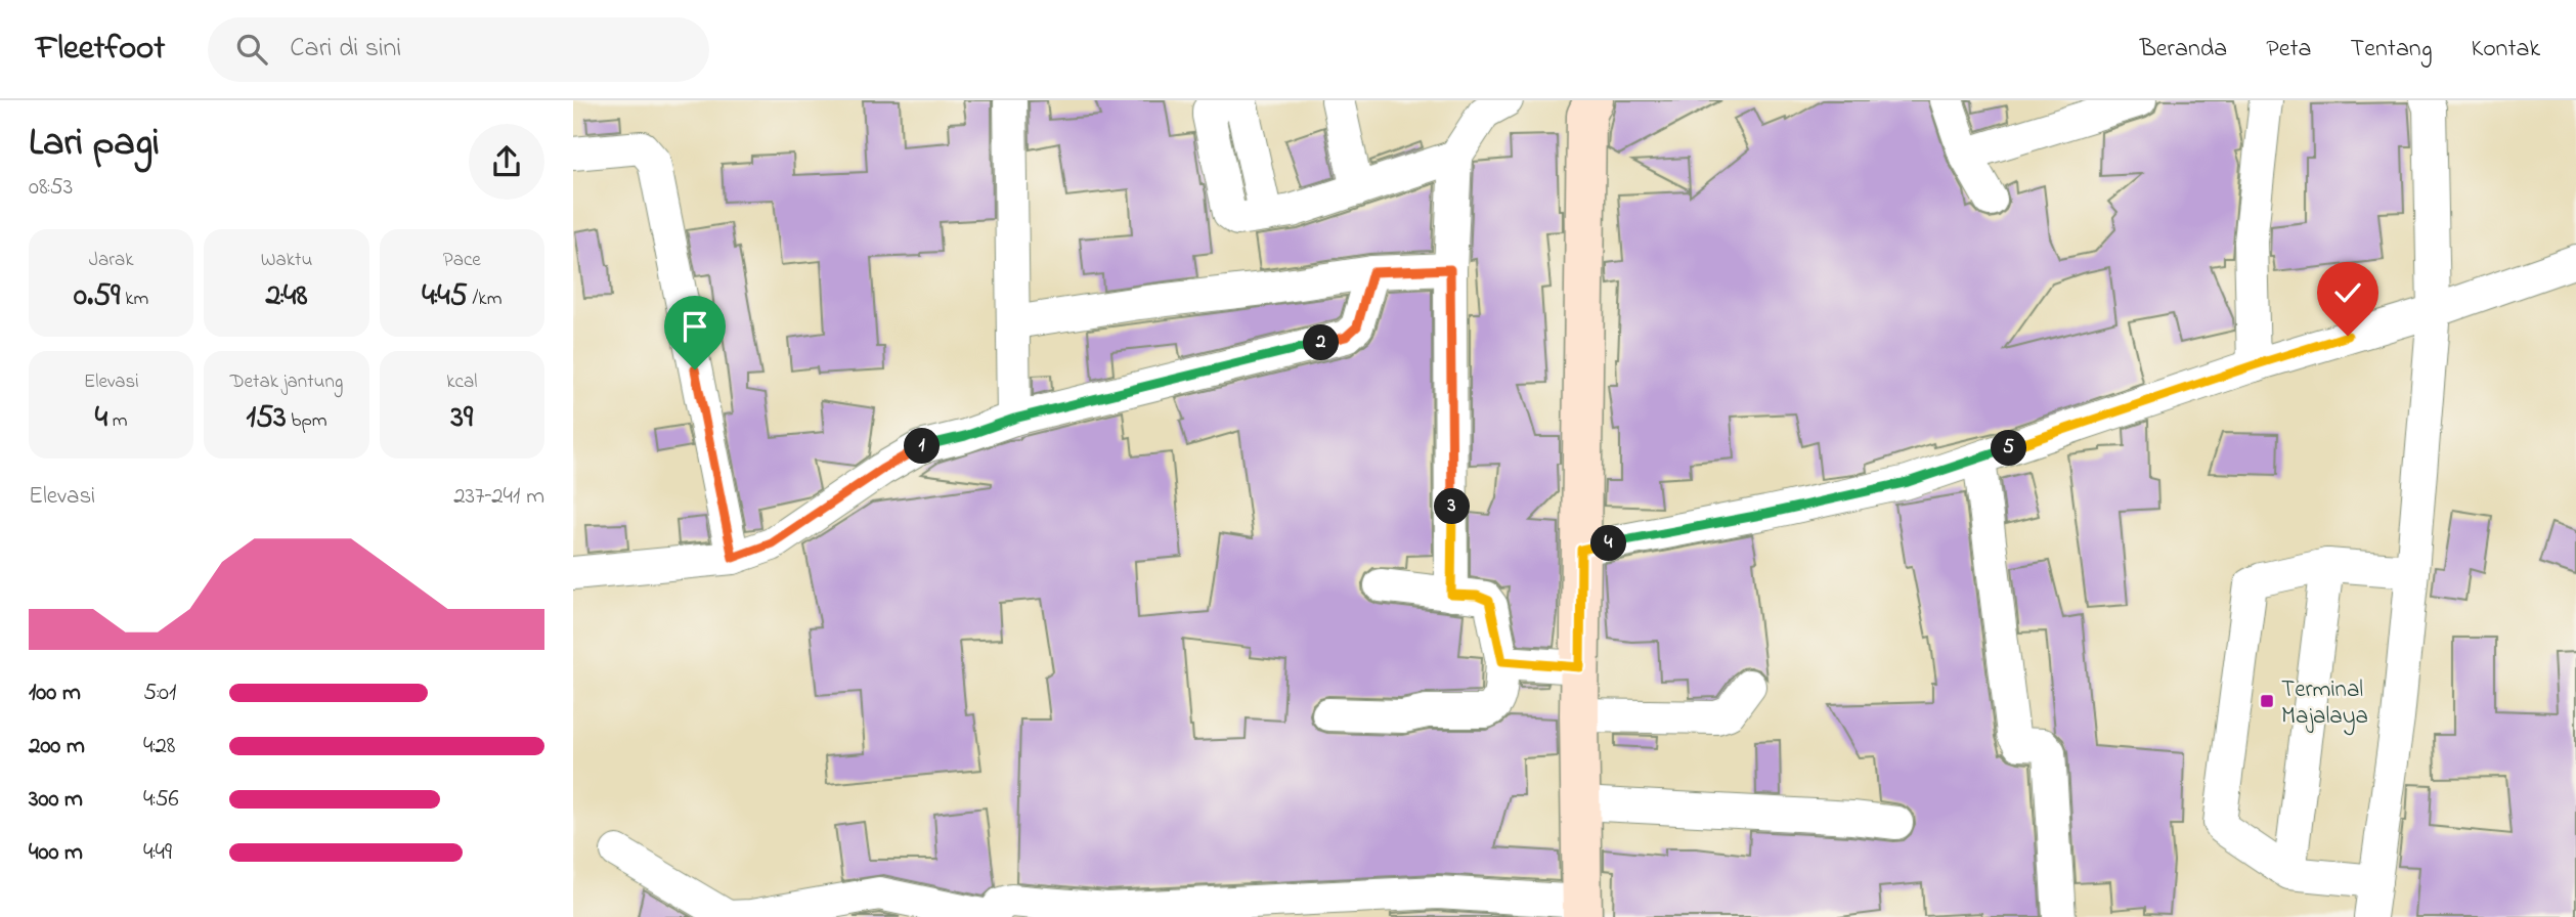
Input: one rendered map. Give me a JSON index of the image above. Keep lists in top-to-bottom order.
{
  "places": {
    "transit": ["Terminal Majalaya"]
  },
  "page": {
    "header": "Fleetfoot",
    "search": "Cari di sini",
    "nav": [
      "Beranda",
      "Peta",
      "Tentang",
      "Kontak"
    ],
    "heading": ["Lari pagi", "08:53"],
    "stats": [
      ["Jarak", "0.59 km"],
      ["Waktu", "2:48"],
      ["Pace", "4:45 /km"],
      ["Elevasi", "4 m"],
      ["Detak jantung", "153 bpm"],
      ["kcal", "39"]
    ],
    "pins": [
      "2",
      "1",
      "5",
      "3",
      "4"
    ],
    "chart": ["Elevasi", "237–241 m"],
    "list": [
      {
        "name": "100 m",
        "note": "5:01"
      },
      {
        "name": "200 m",
        "note": "4:28"
      },
      {
        "name": "300 m",
        "note": "4:56"
      },
      {
        "name": "400 m",
        "note": "4:49"
      }
    ]
  }
}
